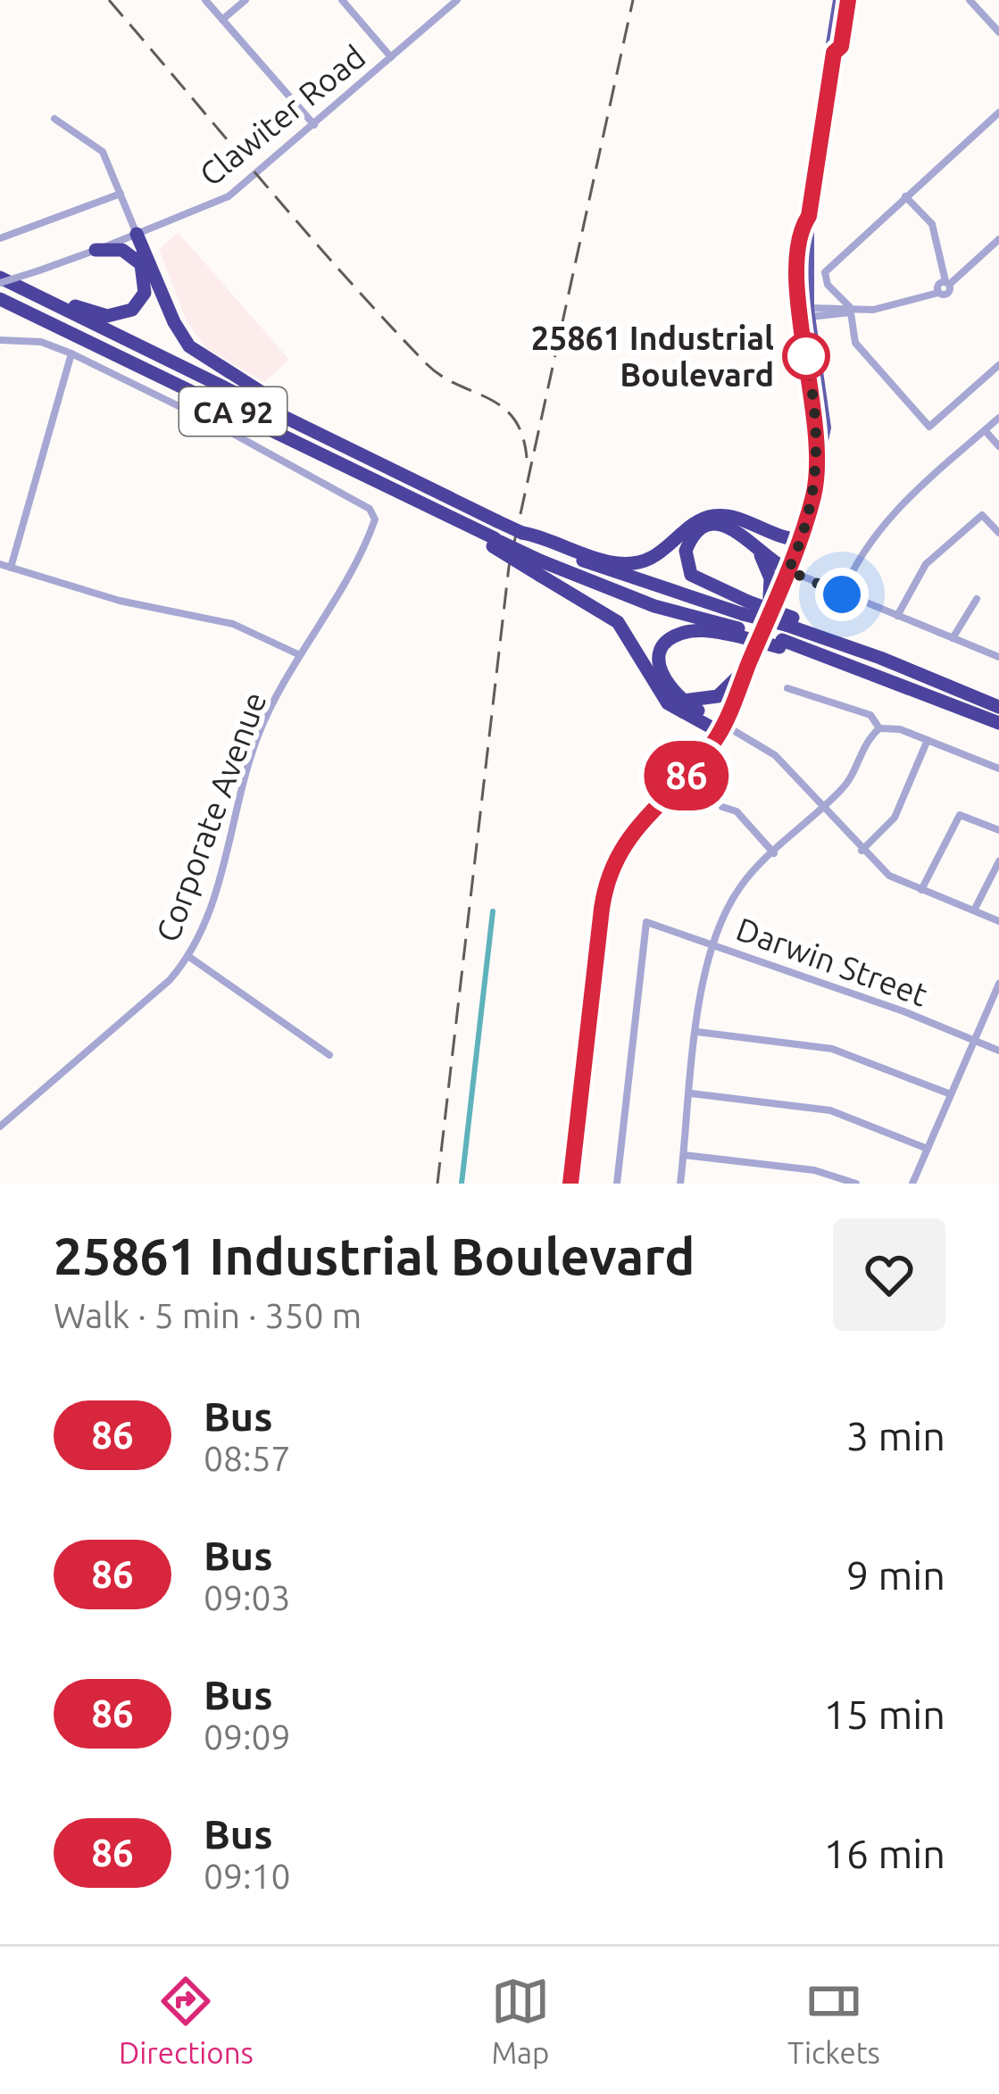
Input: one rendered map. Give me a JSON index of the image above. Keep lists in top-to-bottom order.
{
  "streets": {
    "highway": ["CA 92"],
    "street": ["Clawiter Road", "Corporate Avenue", "Darwin Street"]
  },
  "crossings": [
    ["Clawiter Road", "CA 92"]
  ],
  "places": ["25861 Industrial Boulevard"],
  "lines": ["bus line 86"],
  "page": {
    "on_map": "86",
    "heading": ["25861 Industrial Boulevard", "Walk · 5 min · 350 m"],
    "list": [
      {
        "mark": "86",
        "name": "Bus",
        "note": "08:57",
        "value": "3 min"
      },
      {
        "mark": "86",
        "name": "Bus",
        "note": "09:03",
        "value": "9 min"
      },
      {
        "mark": "86",
        "name": "Bus",
        "note": "09:09",
        "value": "15 min"
      },
      {
        "mark": "86",
        "name": "Bus",
        "note": "09:10",
        "value": "16 min"
      }
    ],
    "tabs": ["Directions", "Map", "Tickets"]
  }
}
